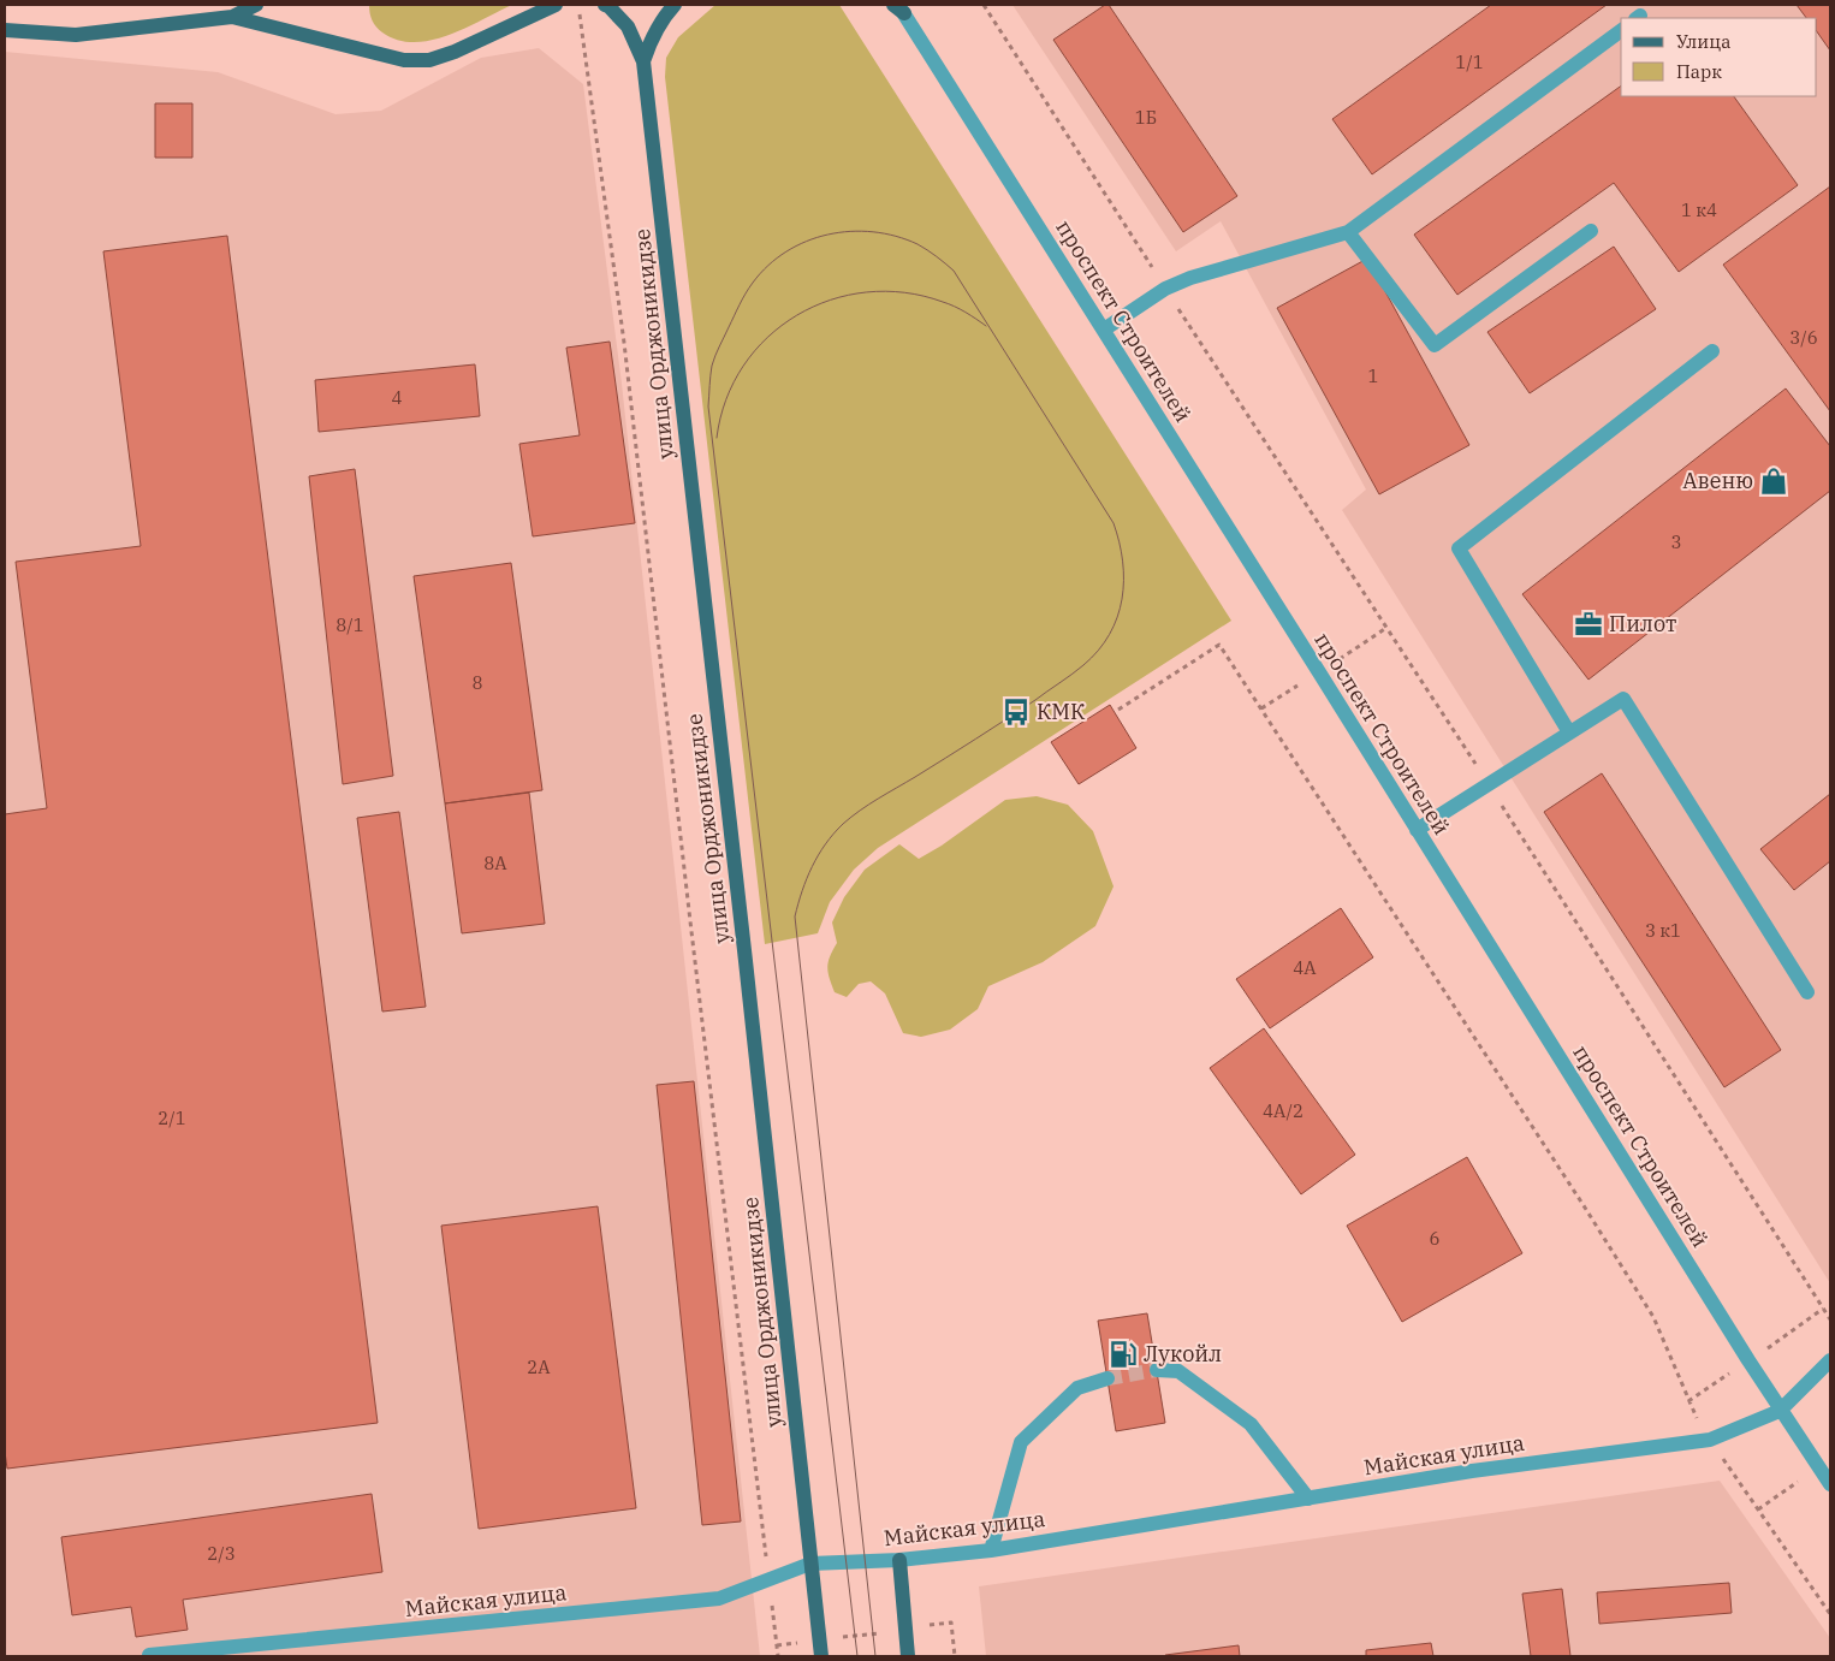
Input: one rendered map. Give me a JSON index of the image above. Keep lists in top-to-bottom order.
{
  "streets": {
    "main road": ["улица Орджоникидзе"],
    "street": ["проспект Строителей", "Майская улица"]
  },
  "crossings": [
    ["проспект Строителей", "Майская улица"],
    ["улица Орджоникидзе", "Майская улица"]
  ],
  "places": {
    "shop": ["Авеню"],
    "office": ["Пилот"],
    "bus stop": ["КМК"],
    "fuel station": ["Лукойл"]
  },
  "house_numbers": [
    "1/1",
    "1Б",
    "1 к4",
    "3/6",
    "1",
    "4",
    "3",
    "8/1",
    "8",
    "8А",
    "3 к1",
    "4А",
    "4А/2",
    "2/1",
    "6",
    "2А",
    "2/3"
  ],
  "legend": ["Улица", "Парк"]
}
